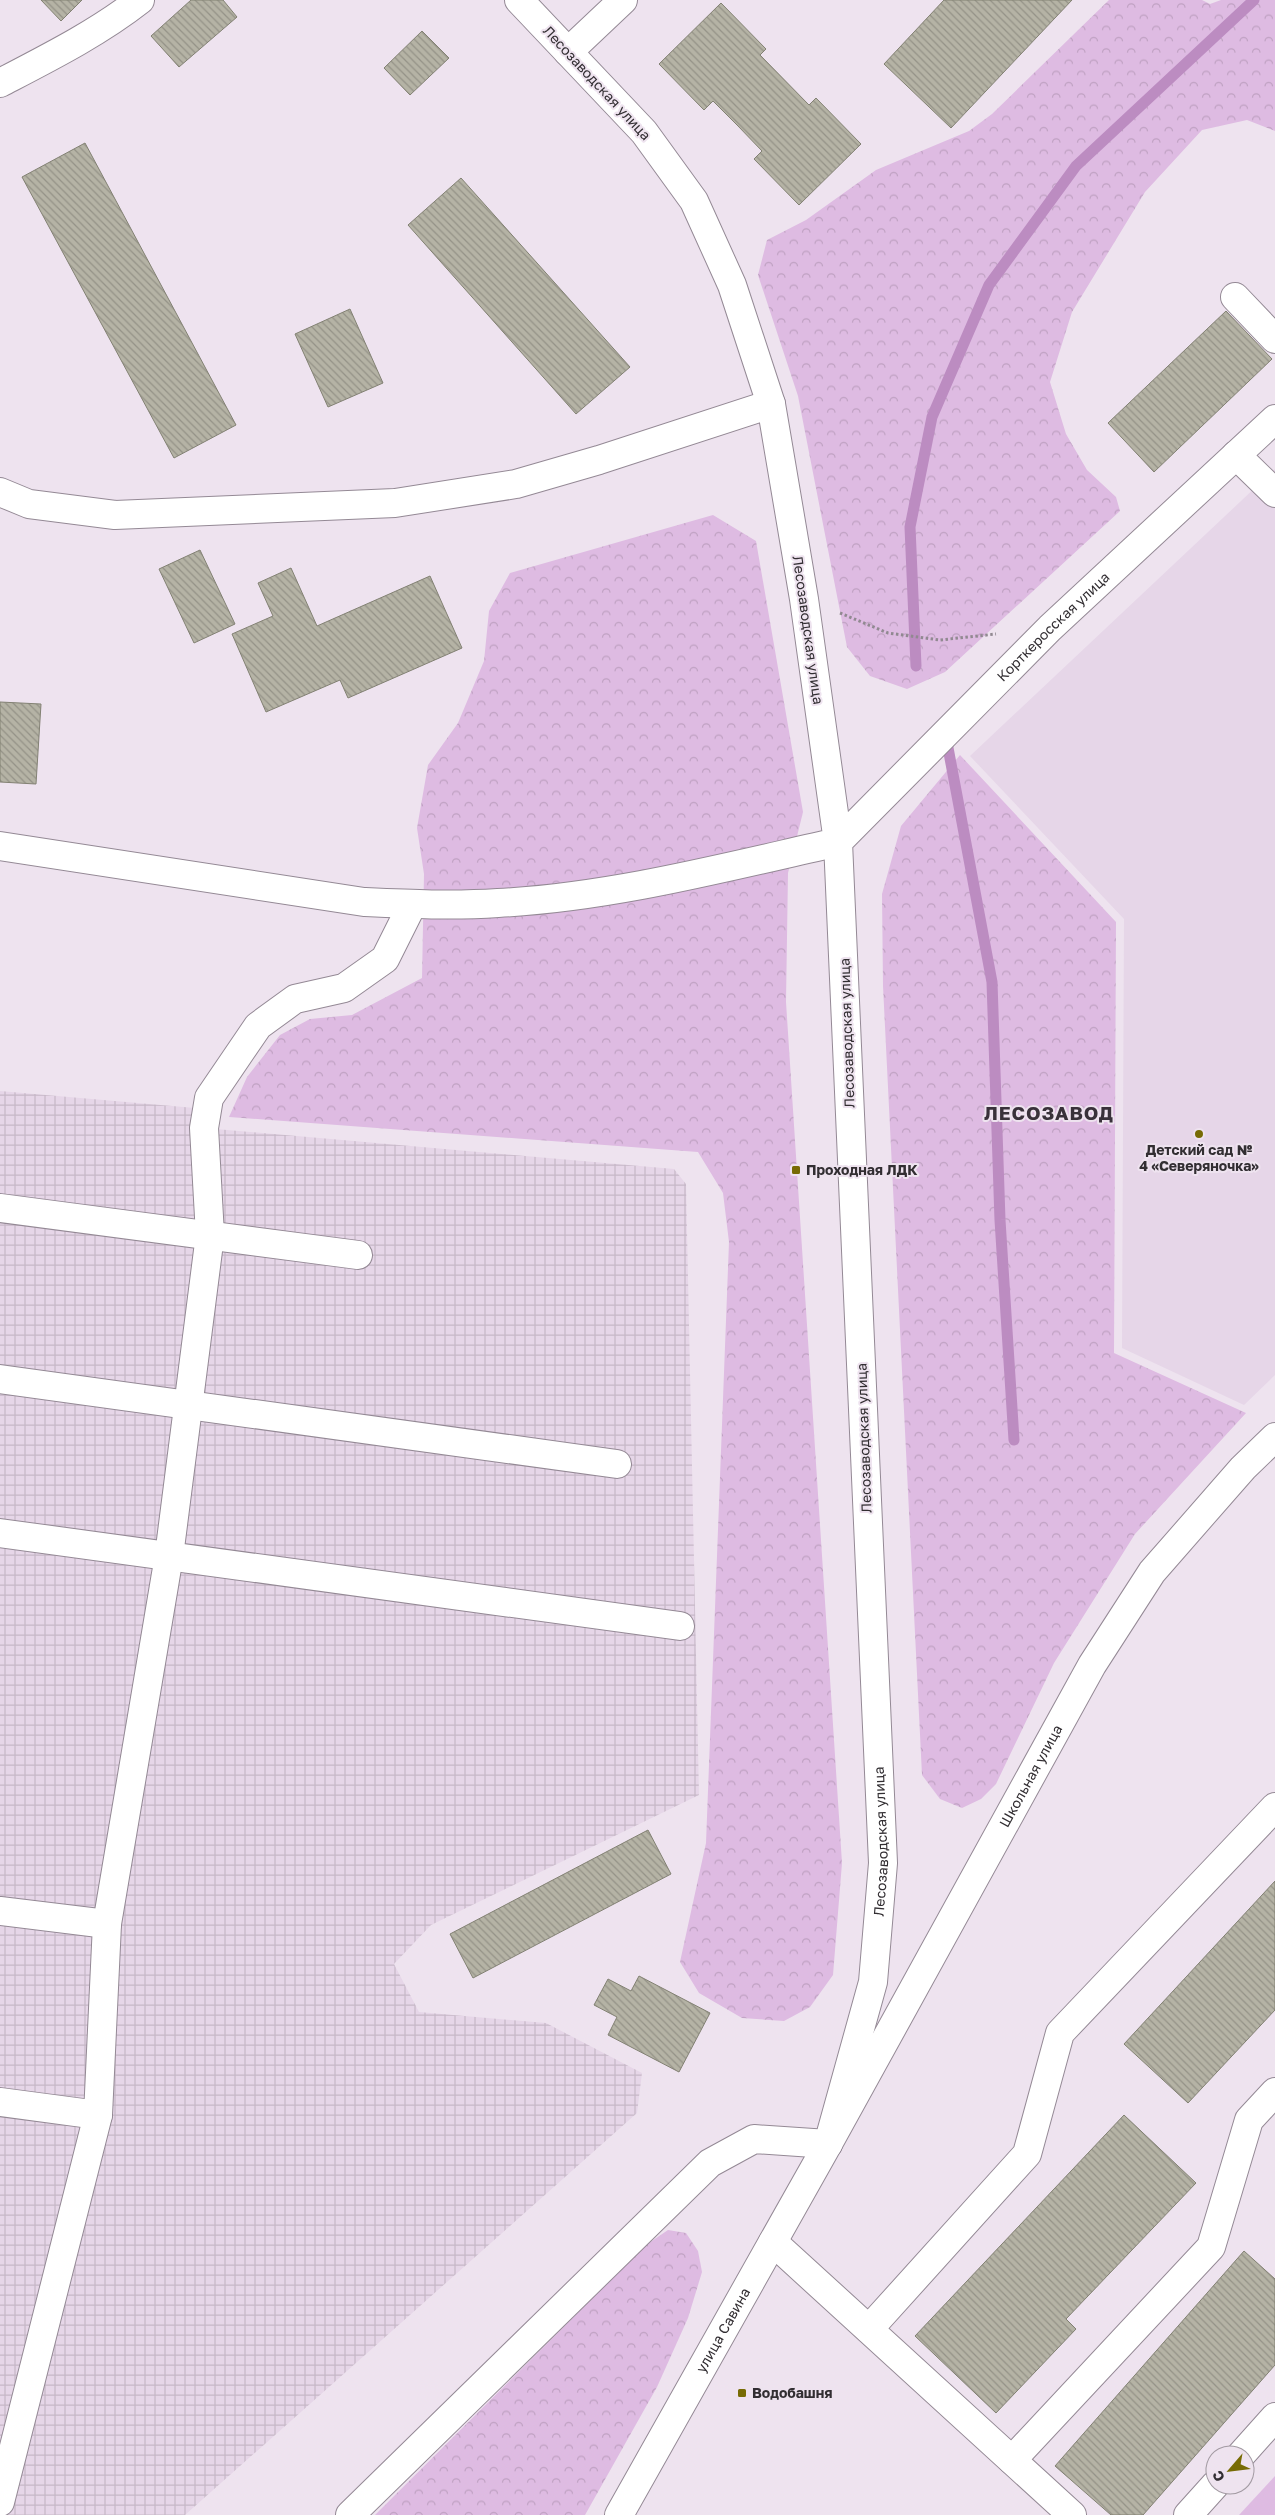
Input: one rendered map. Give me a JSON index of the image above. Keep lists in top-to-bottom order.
{
  "streets": {
    "main road": [
      "Лесозаводская улица",
      "Корткеросская улица",
      "Школьная улица",
      "улица Савина"
    ]
  },
  "crossings": [
    ["Лесозаводская улица", "Корткеросская улица"],
    ["Лесозаводская улица", "Школьная улица"],
    ["Лесозаводская улица", "улица Савина"],
    ["Школьная улица", "улица Савина"]
  ],
  "districts": ["ЛЕСОЗАВОД"],
  "places": {
    "other": ["Детский сад № 4 «Северяночка»"],
    "transit": ["Проходная ЛДК", "Водобашня"]
  },
  "north": "bottom left"
}
